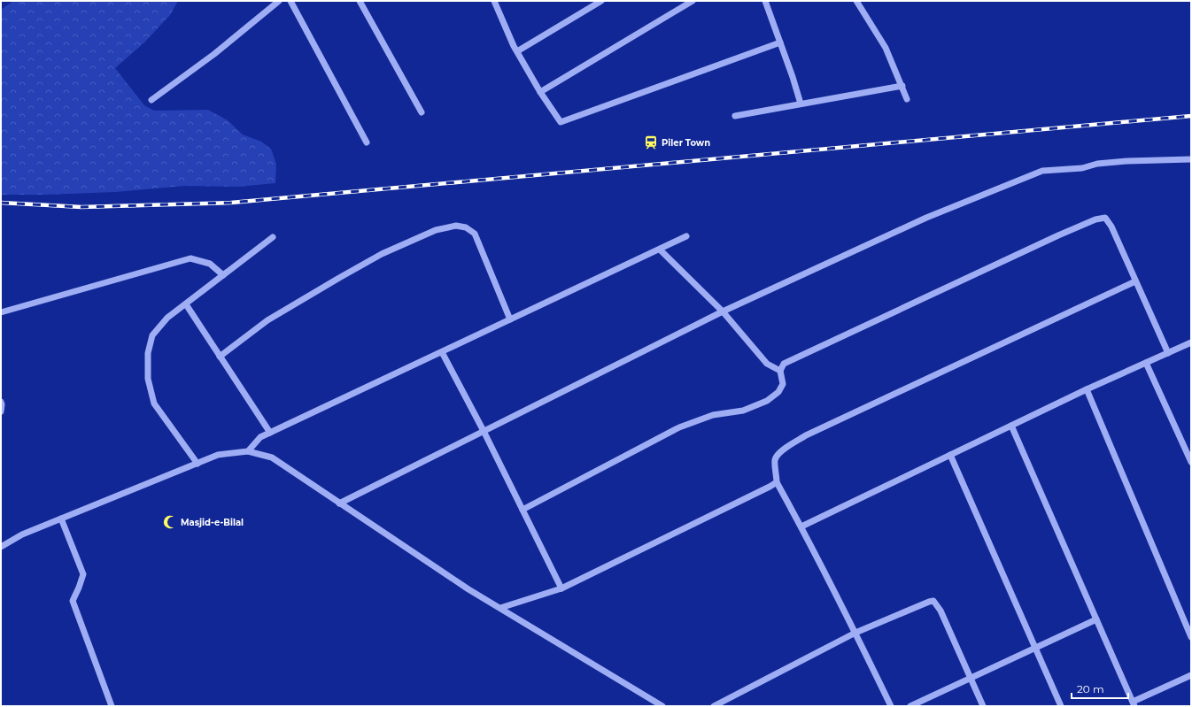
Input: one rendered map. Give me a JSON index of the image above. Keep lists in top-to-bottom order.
{
  "places": {
    "station": ["Piler Town"],
    "mosque": ["Masjid-e-Bilal"]
  },
  "scale_bar": "20 m"
}
